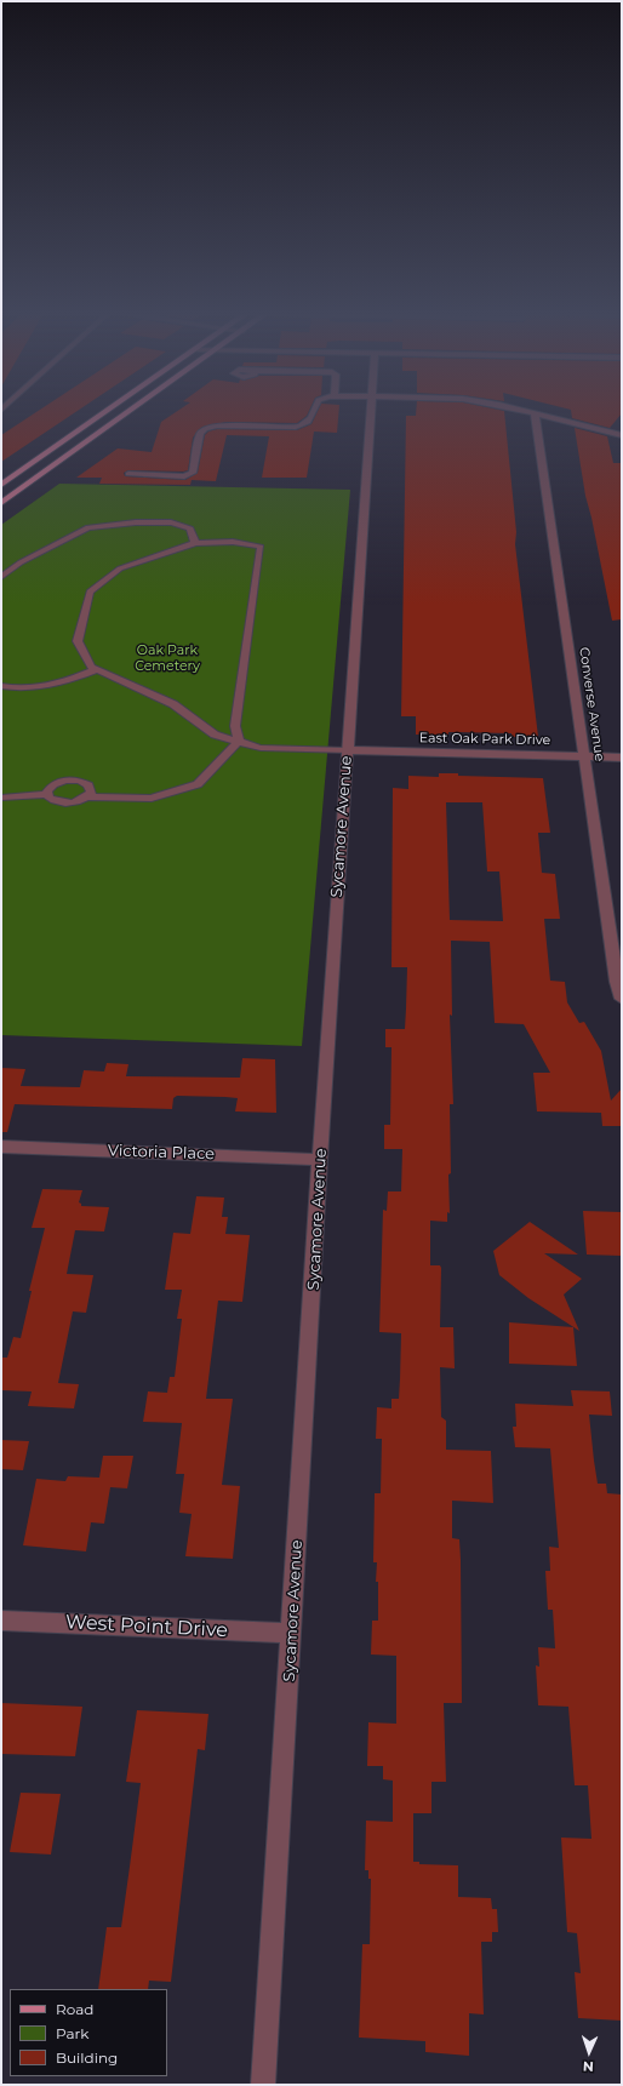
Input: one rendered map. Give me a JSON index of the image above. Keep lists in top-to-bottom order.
{
  "streets": {
    "street": [
      "Converse Avenue",
      "East Oak Park Drive",
      "Sycamore Avenue",
      "Victoria Place",
      "West Point Drive"
    ]
  },
  "crossings": [
    ["Converse Avenue", "East Oak Park Drive"],
    ["East Oak Park Drive", "Sycamore Avenue"],
    ["Sycamore Avenue", "Victoria Place"],
    ["Sycamore Avenue", "West Point Drive"]
  ],
  "parks": ["Oak Park Cemetery"],
  "legend": ["Road", "Park", "Building"],
  "north": "bottom"
}
